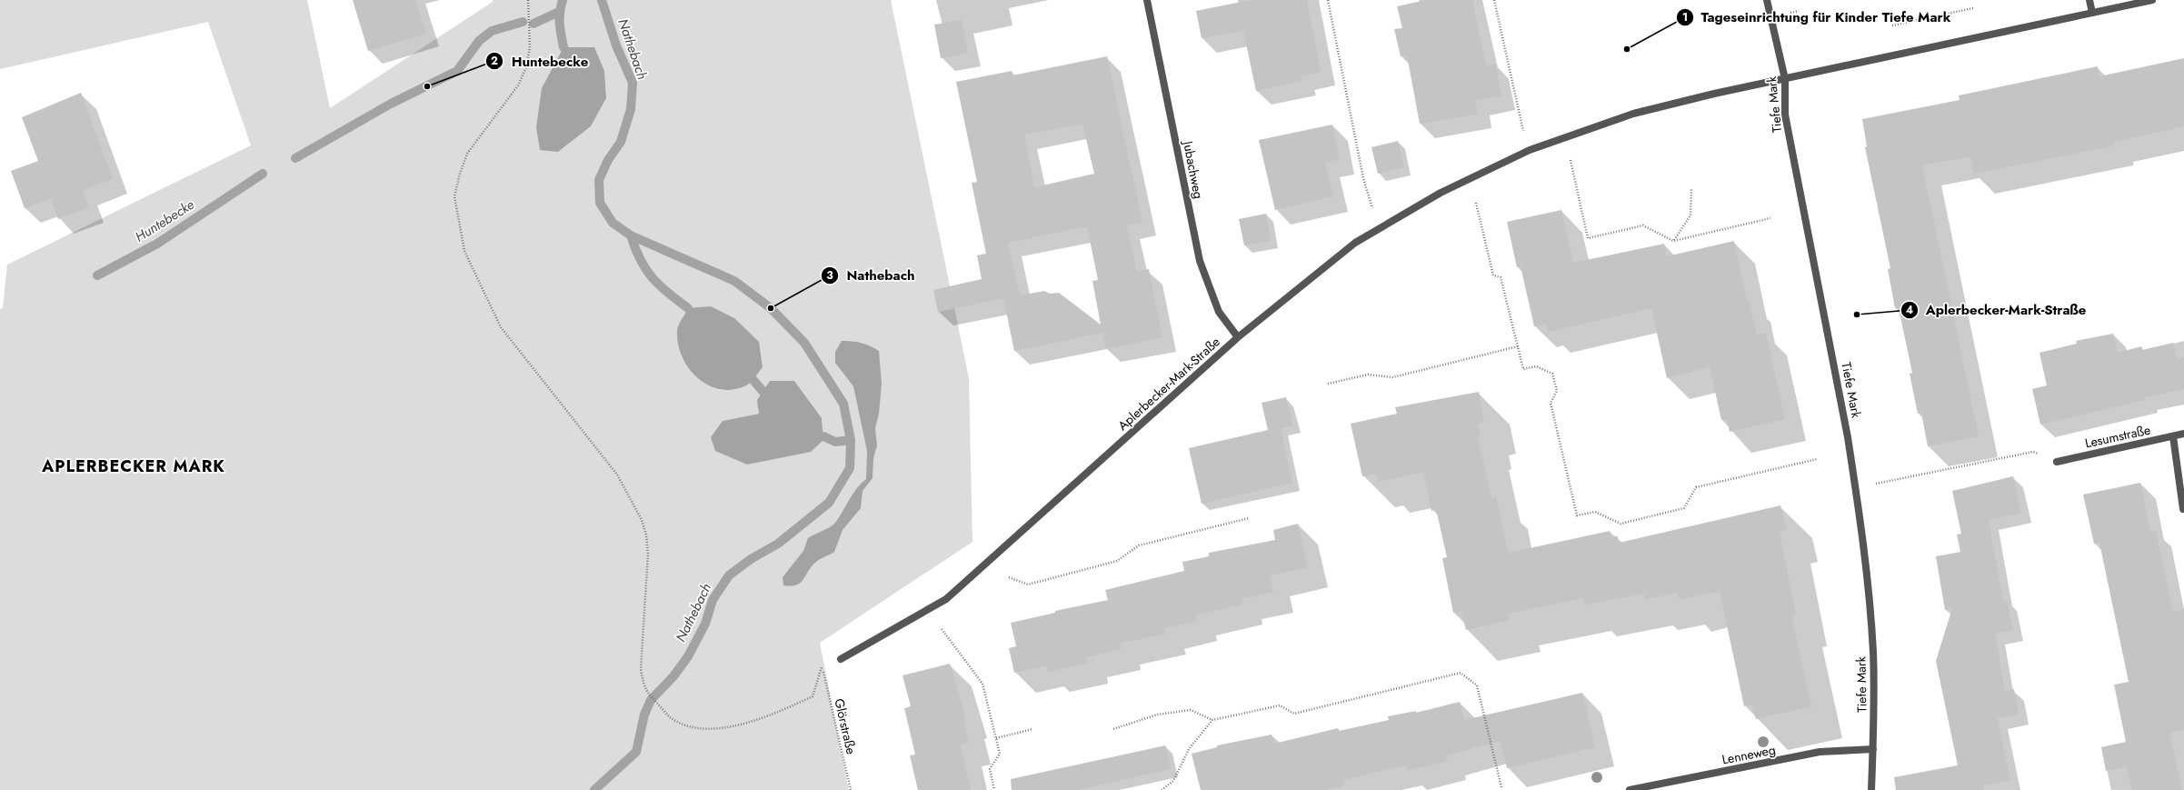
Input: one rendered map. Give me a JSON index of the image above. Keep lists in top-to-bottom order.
{
  "streets": {
    "street": [
      "Tiefe Mark",
      "Jubachweg",
      "Aplerbecker-Mark-Straße",
      "Lesumstraße",
      "Lenneweg"
    ],
    "path": ["Glörstraße"]
  },
  "crossings": [
    ["Tiefe Mark", "Aplerbecker-Mark-Straße"],
    ["Tiefe Mark", "Lenneweg"],
    ["Jubachweg", "Aplerbecker-Mark-Straße"]
  ],
  "districts": ["APLERBECKER MARK"],
  "water": ["Nathebach", "Huntebecke"],
  "places": [
    "Tageseinrichtung für Kinder Tiefe Mark",
    "Huntebecke",
    "Nathebach",
    "Aplerbecker-Mark-Straße"
  ]
}
